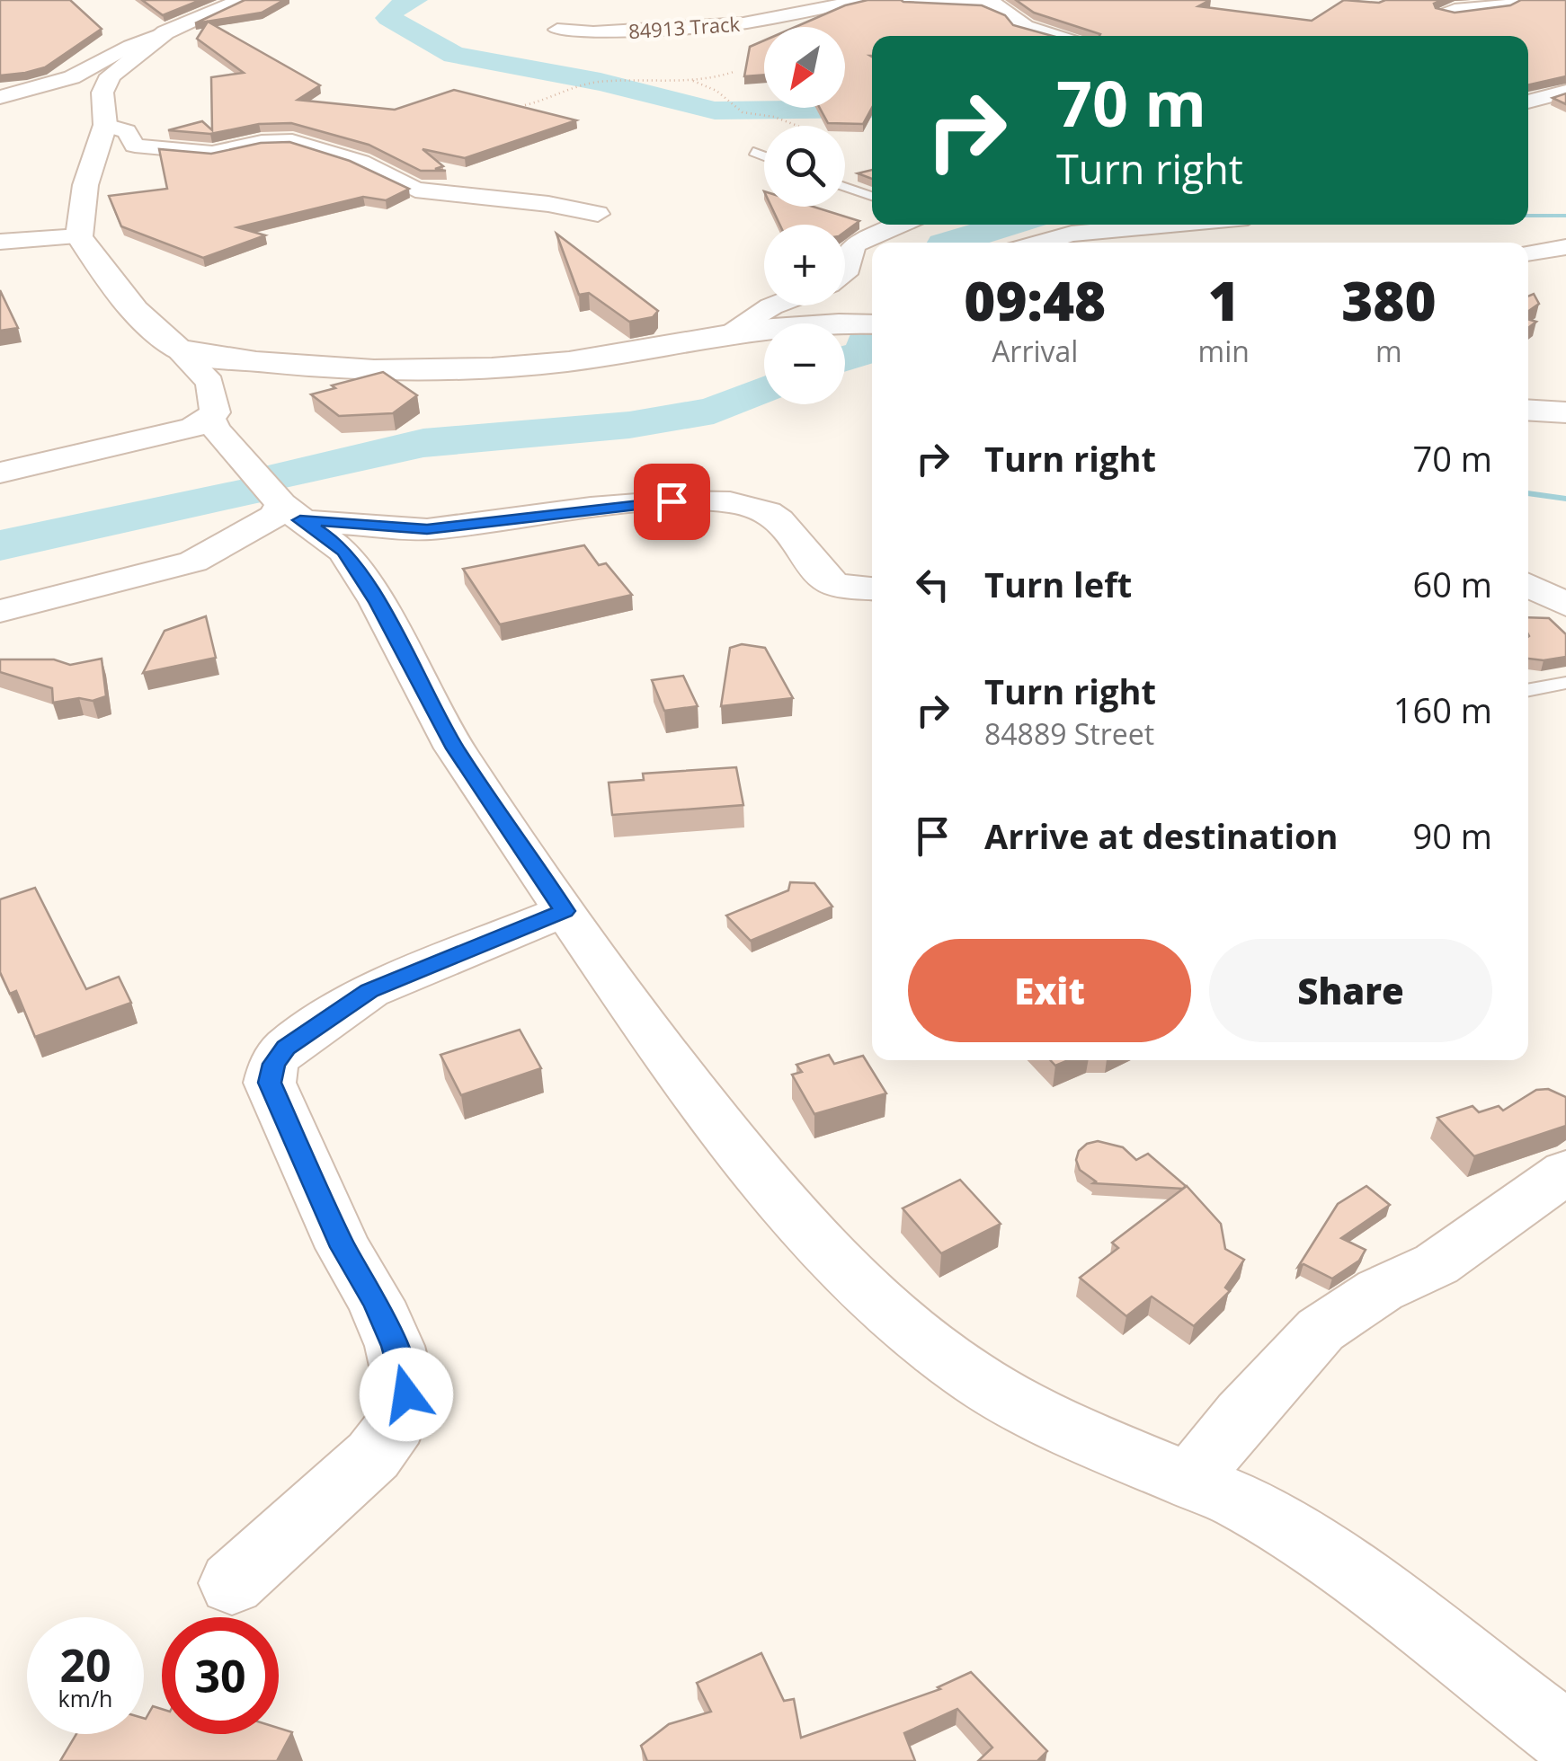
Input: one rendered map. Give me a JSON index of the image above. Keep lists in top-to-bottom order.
{
  "streets": {
    "street": ["84913 Track"]
  },
  "north": "bottom left",
  "page": {
    "map_buttons": ["+", "−"],
    "turn": ["70 m", "Turn right"],
    "eta": [
      "09:48",
      "Arrival",
      "1",
      "min",
      "380",
      "m"
    ],
    "list": [
      {
        "name": "Turn right",
        "value": "70 m"
      },
      {
        "name": "Turn left",
        "value": "60 m"
      },
      {
        "name": "Turn right",
        "note": "84889 Street",
        "value": "160 m"
      },
      {
        "name": "Arrive at destination",
        "value": "90 m"
      }
    ],
    "buttons": ["Exit", "Share"],
    "speed": "20 km/h",
    "limit": "30"
  }
}
